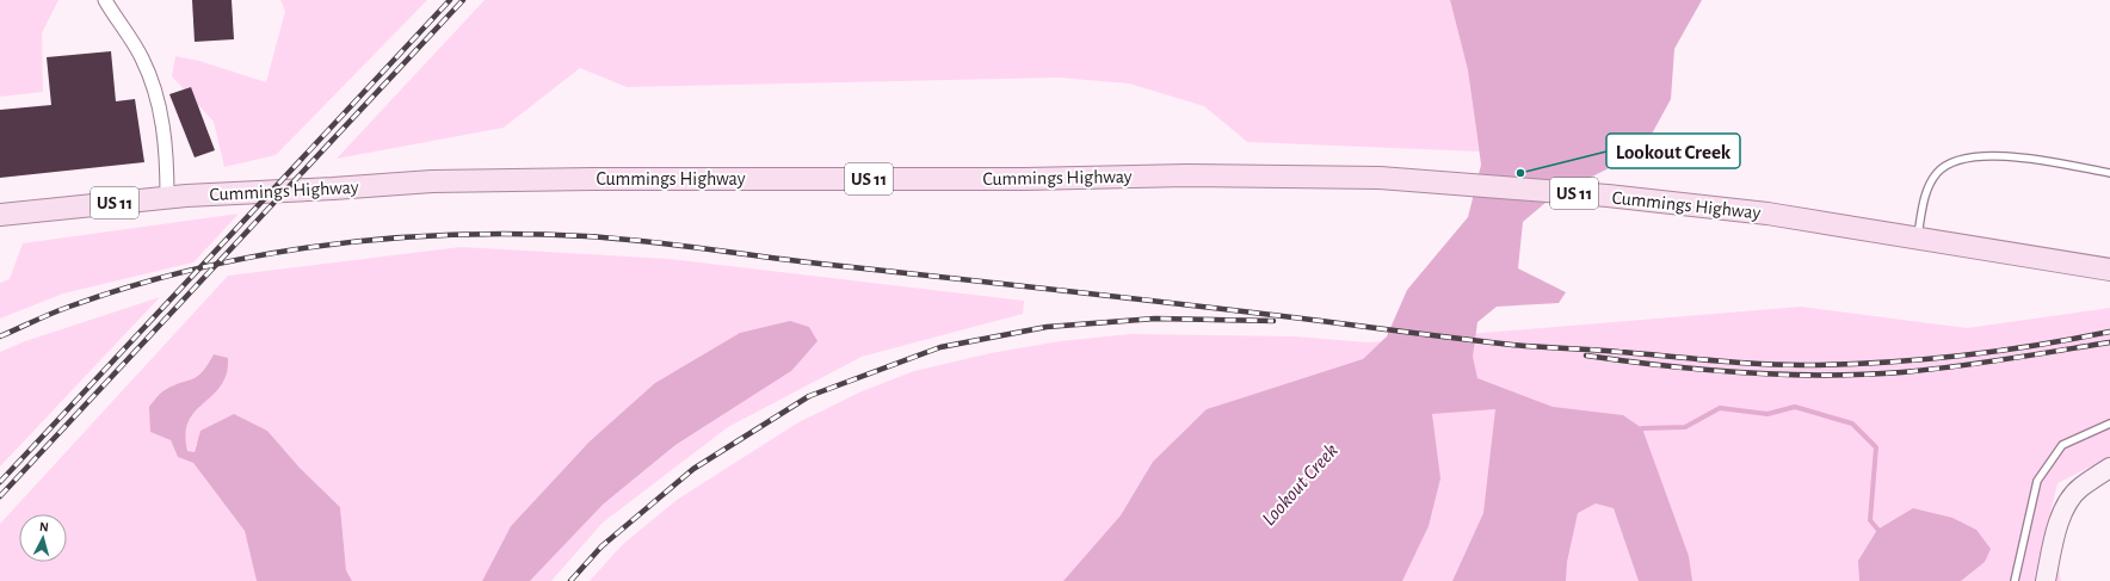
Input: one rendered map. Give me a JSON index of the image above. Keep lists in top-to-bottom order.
{
  "streets": {
    "main road": ["Cummings Highway", "US 11"]
  },
  "water": ["Lookout Creek"],
  "places": ["Lookout Creek"],
  "north": "top"
}
